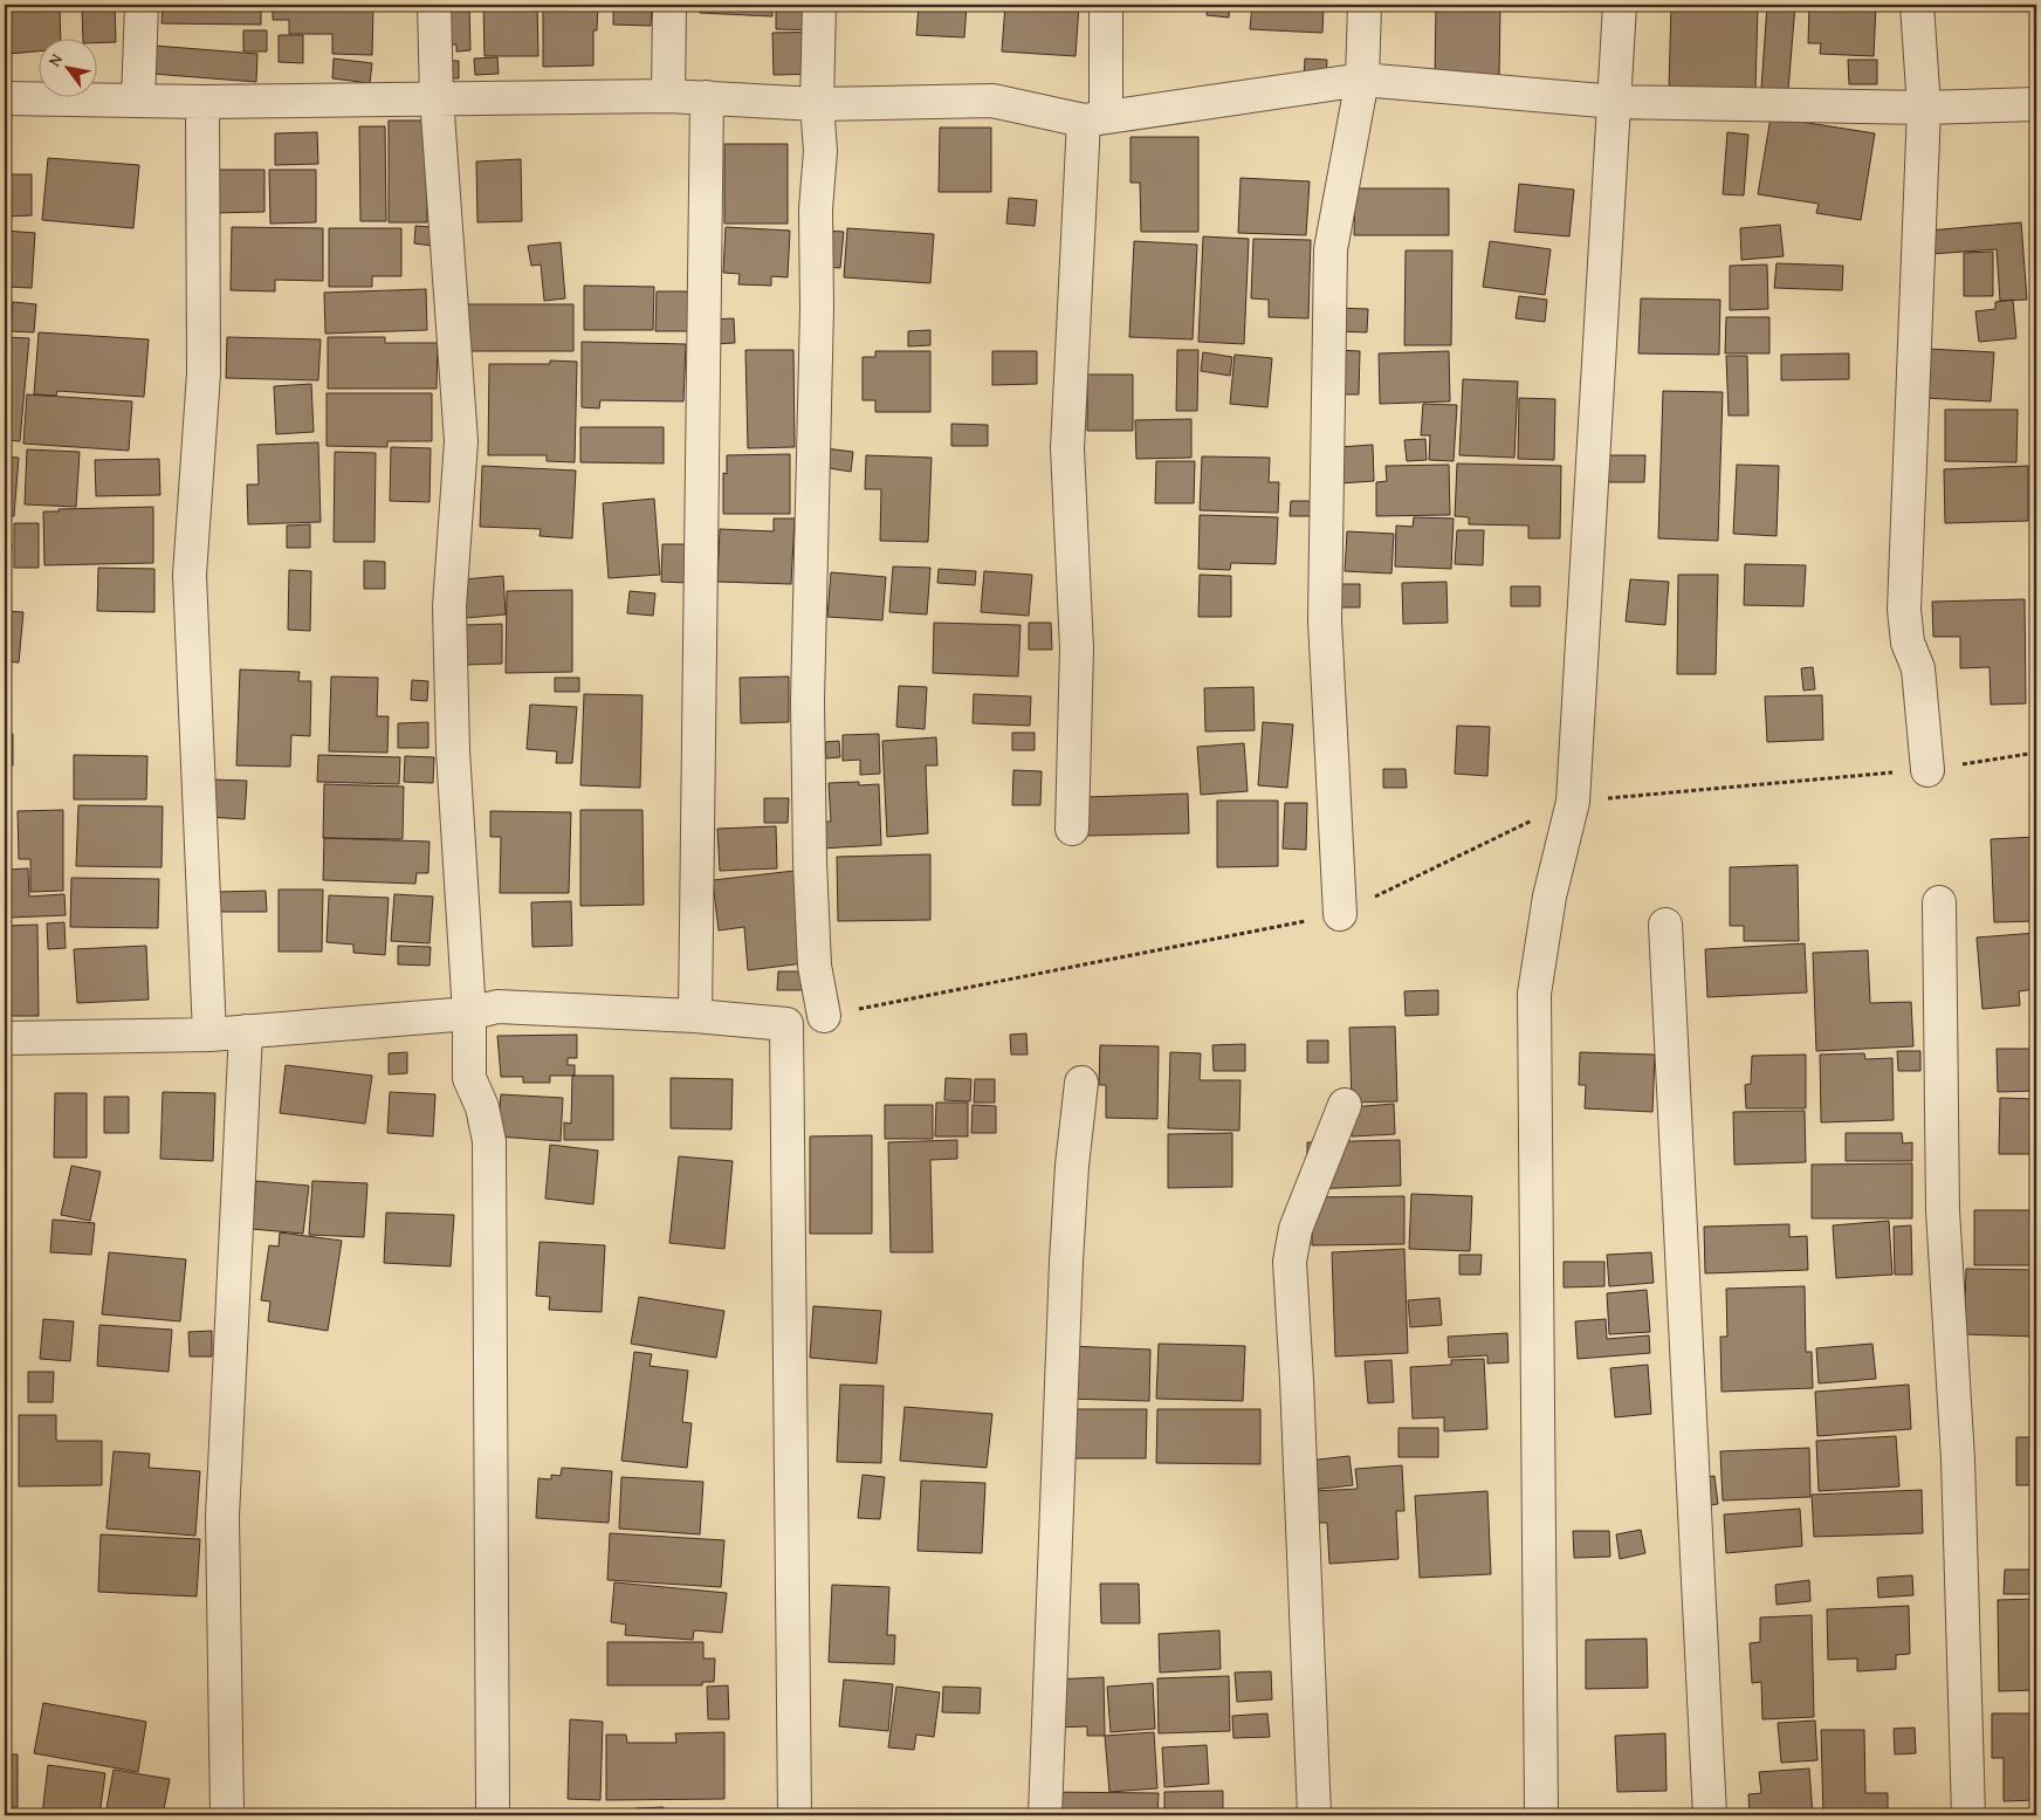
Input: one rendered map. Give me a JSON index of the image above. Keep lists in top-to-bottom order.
{
  "north": "top left"
}
